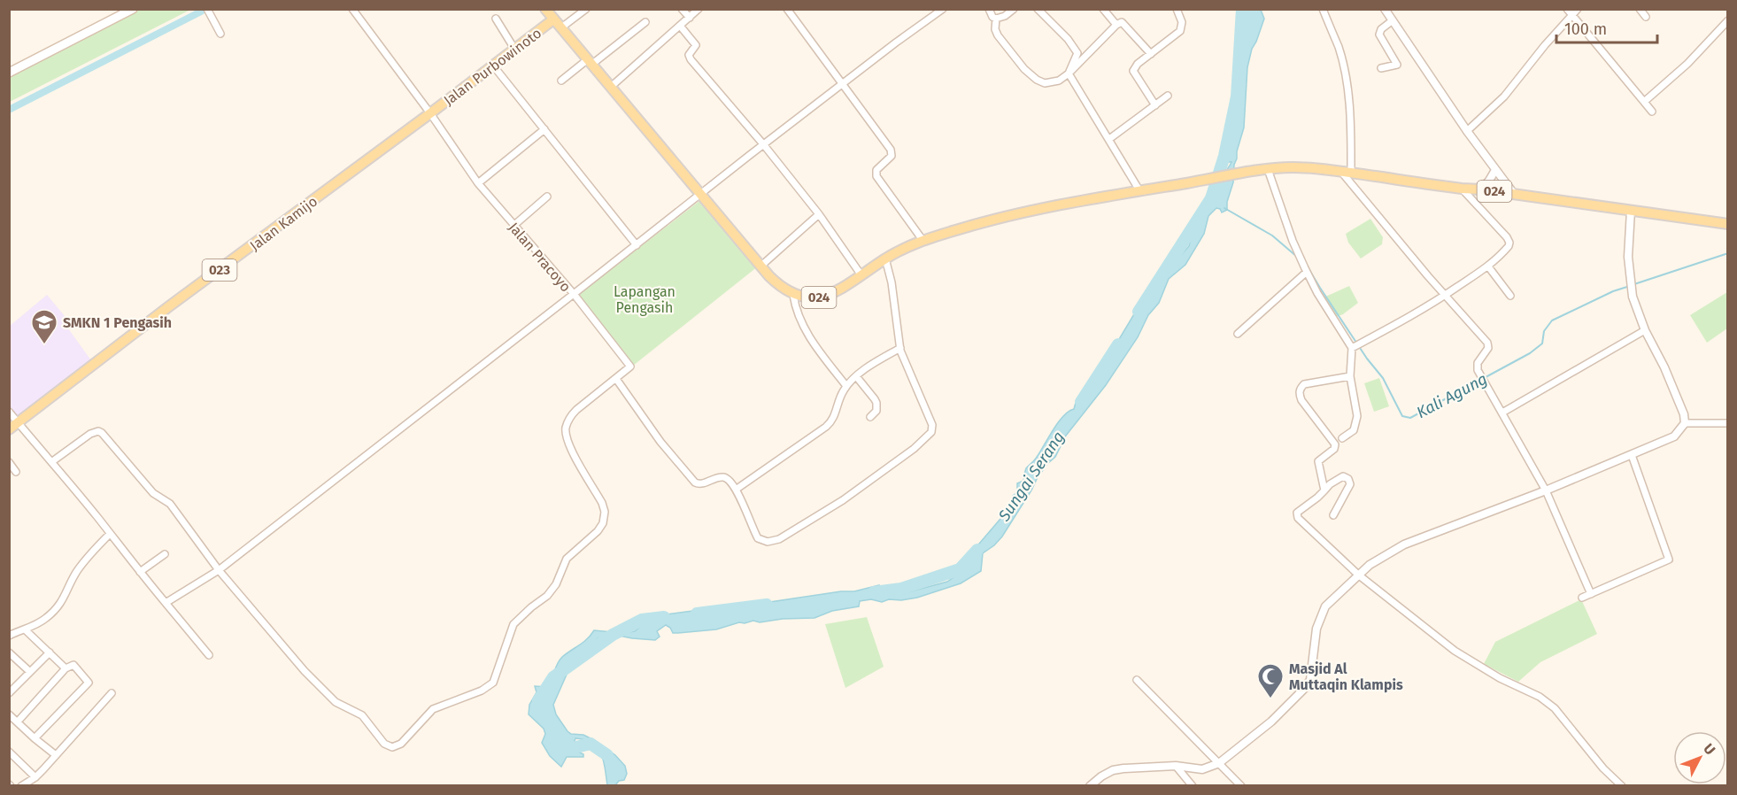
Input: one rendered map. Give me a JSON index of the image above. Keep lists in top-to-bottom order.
{
  "streets": {
    "main road": [
      "Jalan Purbowinoto",
      "024",
      "Jalan Kamijo",
      "023"
    ],
    "street": ["Jalan Pracoyo"]
  },
  "crossings": [
    ["Jalan Purbowinoto", "024"],
    ["Jalan Purbowinoto", "Jalan Kamijo"],
    ["Jalan Purbowinoto", "Jalan Pracoyo"],
    ["024", "Jalan Pracoyo"],
    ["Jalan Kamijo", "Jalan Pracoyo"]
  ],
  "water": ["Kali Agung", "Sungai Serang"],
  "parks": ["Lapangan Pengasih"],
  "places": {
    "school or university": ["SMKN 1 Pengasih"],
    "mosque": ["Masjid Al Muttaqin Klampis"]
  },
  "scale_bar": "100 m",
  "north": "top right"
}
